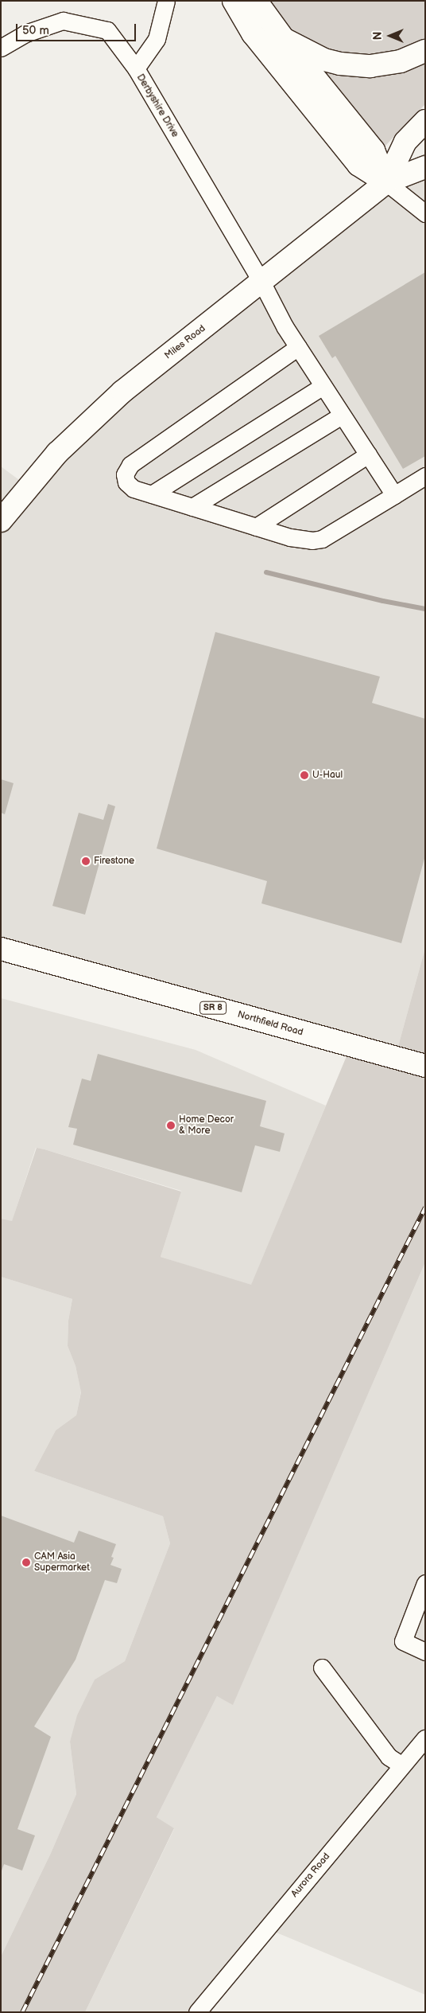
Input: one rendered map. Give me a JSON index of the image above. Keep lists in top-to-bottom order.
{
  "streets": {
    "main road": ["Miles Road", "SR 8", "Northfield Road"],
    "street": ["Derbyshire Drive", "Aurora Road"]
  },
  "crossings": [
    ["Derbyshire Drive", "Miles Road"]
  ],
  "places": [
    "U-Haul",
    "Firestone",
    "Home Decor & More",
    "CAM Asia Supermarket"
  ],
  "scale_bar": "50 m",
  "north": "left"
}
